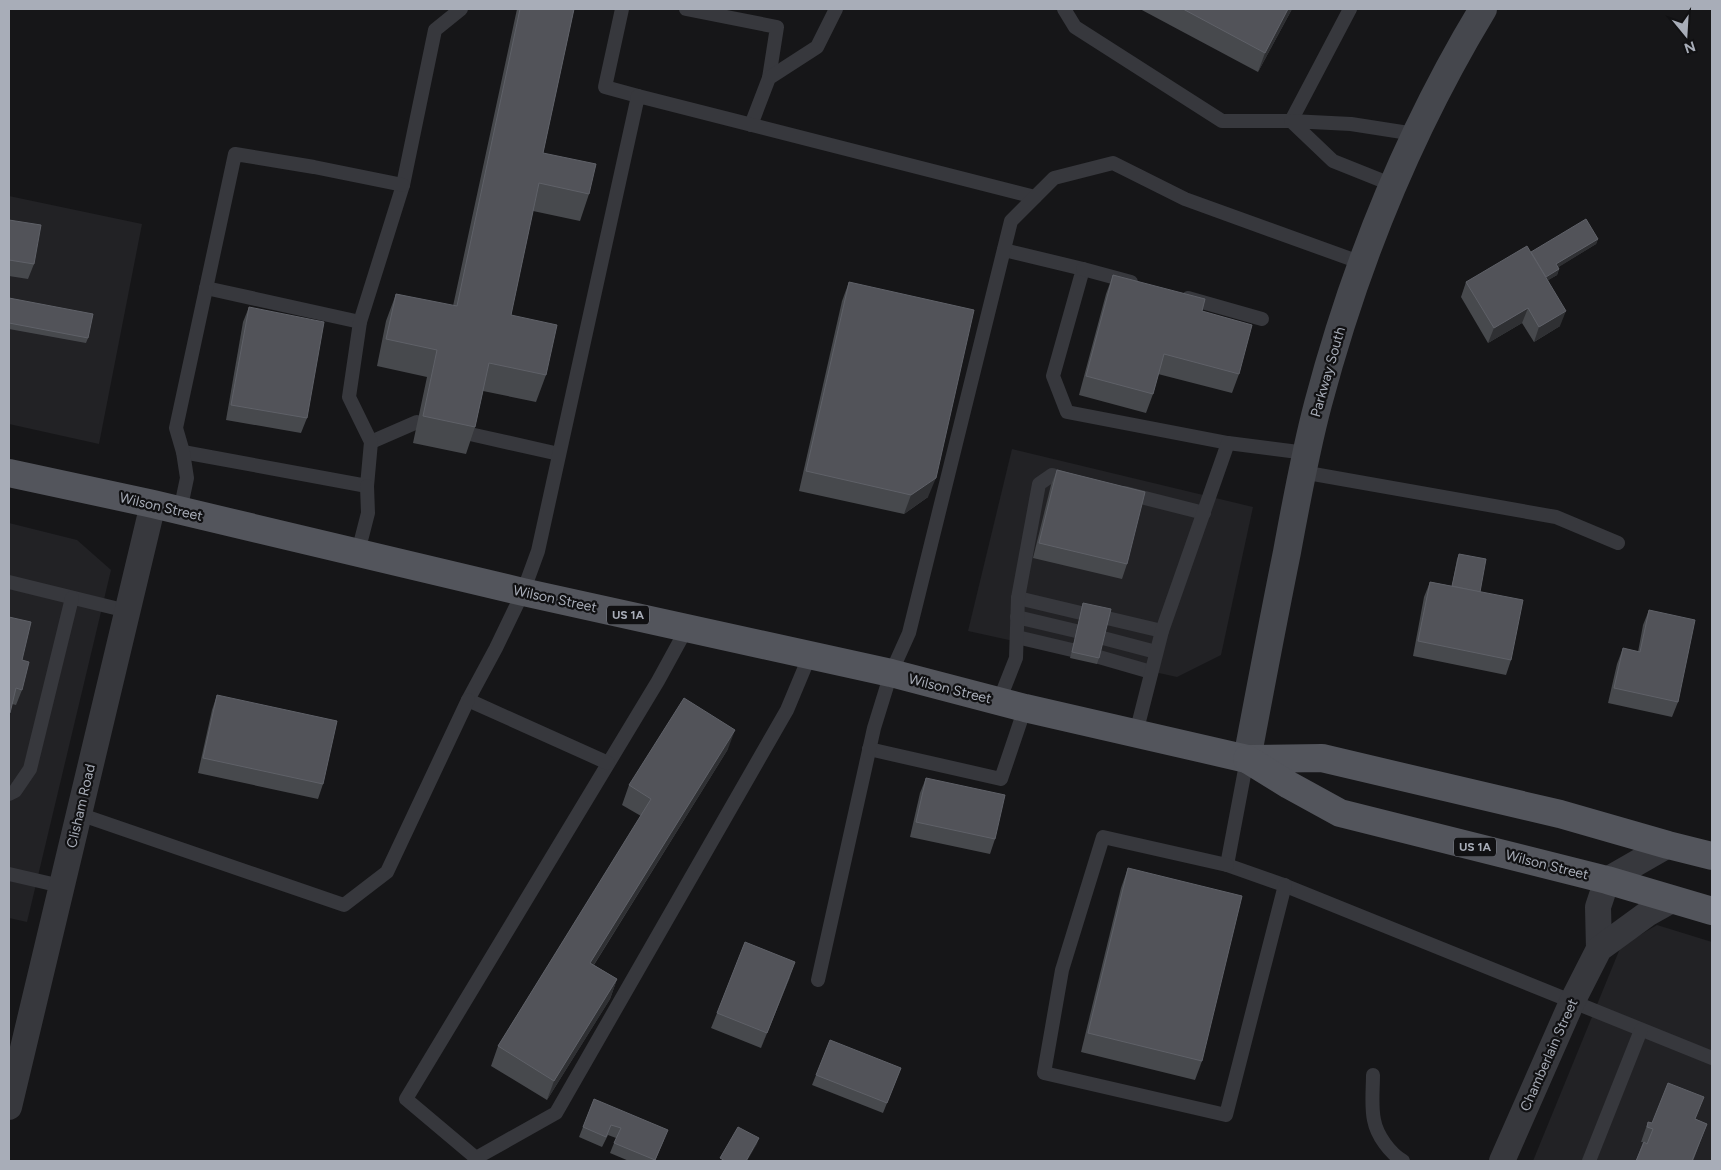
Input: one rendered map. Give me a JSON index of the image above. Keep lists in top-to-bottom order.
{
  "streets": {
    "main road": ["Parkway South", "Wilson Street", "US 1A"],
    "street": ["Clisham Road", "Chamberlain Street"]
  },
  "crossings": [
    ["Parkway South", "Wilson Street"],
    ["Wilson Street", "Clisham Road"],
    ["Wilson Street", "Chamberlain Street"]
  ],
  "north": "bottom"
}
